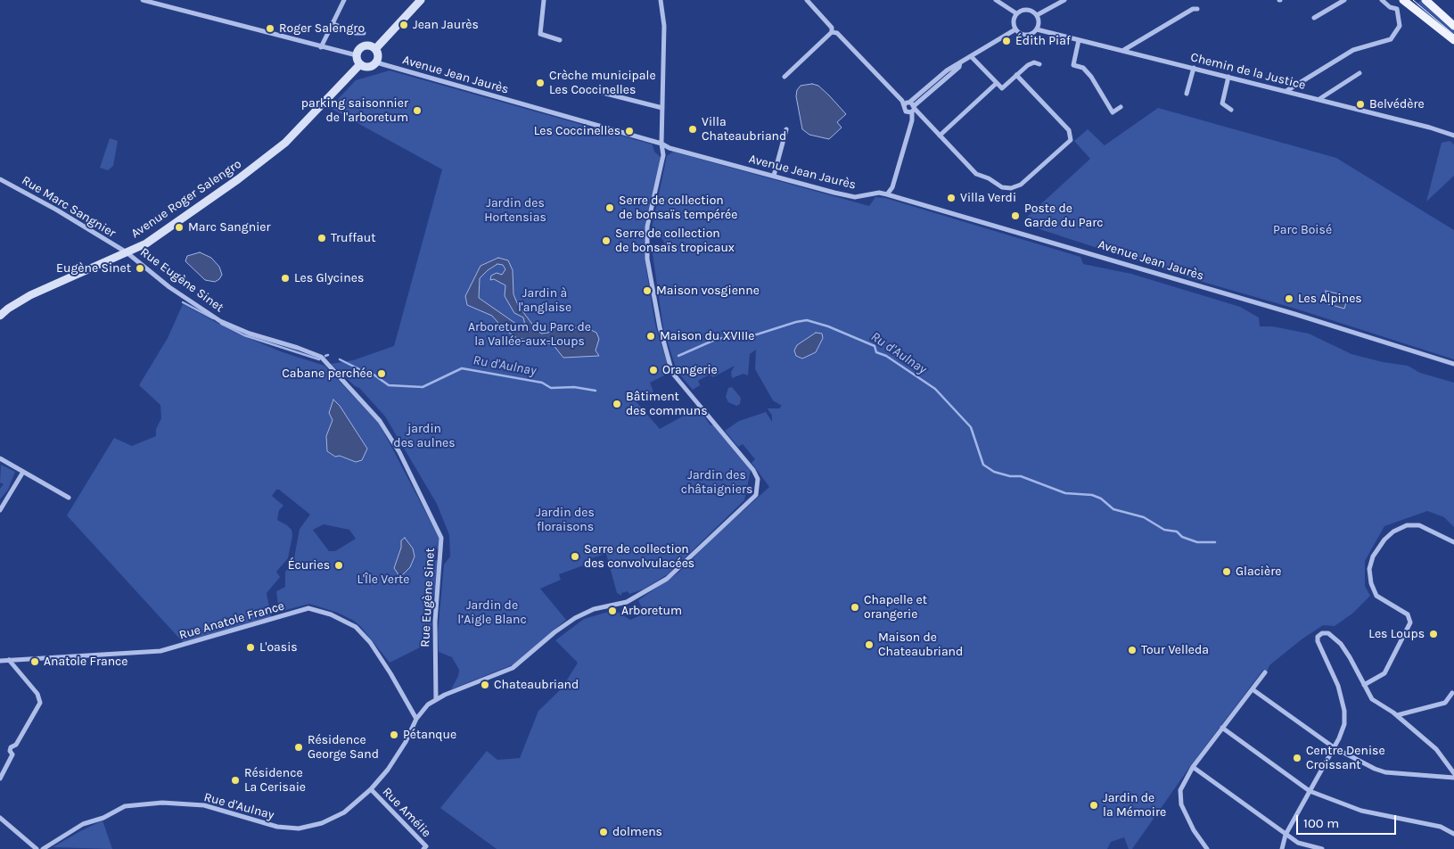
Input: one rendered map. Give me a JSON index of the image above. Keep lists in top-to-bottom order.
{
  "streets": {
    "main road": ["Avenue Roger Salengro"],
    "street": [
      "Chemin de la Justice",
      "Avenue Jean Jaurès",
      "Rue Marc Sangnier",
      "Rue Eugène Sinet",
      "Rue Anatole France",
      "Rue d'Aulnay",
      "Rue Amélie"
    ]
  },
  "crossings": [
    ["Avenue Jean Jaurès", "Avenue Roger Salengro"],
    ["Avenue Jean Jaurès", "Rue d'Aulnay"],
    ["Avenue Roger Salengro", "Rue Marc Sangnier"],
    ["Avenue Roger Salengro", "Rue Eugène Sinet"],
    ["Rue Marc Sangnier", "Rue Eugène Sinet"],
    ["Rue Eugène Sinet", "Rue d'Aulnay"],
    ["Rue Anatole France", "Rue d'Aulnay"],
    ["Rue d'Aulnay", "Rue Amélie"]
  ],
  "water": ["Ru d'Aulnay"],
  "parks": [
    "Jardin des Hortensias",
    "Parc Boisé",
    "Jardin à l'anglaise",
    "Arboretum du Parc de la Vallée-aux-Loups",
    "jardin des aulnes",
    "Jardin des châtaigniers",
    "Jardin des floraisons",
    "L'Île Verte",
    "Jardin de l’Aigle Blanc"
  ],
  "places": [
    "Jean Jaurès",
    "Roger Salengro",
    "Édith Piaf",
    "Crèche municipale Les Coccinelles",
    "Belvédère",
    "parking saisonnier de l'arboretum",
    "Villa Chateaubriand",
    "Les Coccinelles",
    "Villa Verdi",
    "Serre de collection de bonsaïs tempérée",
    "Poste de Garde du Parc",
    "Marc Sangnier",
    "Truffaut",
    "Serre de collection de bonsaïs tropicaux",
    "Eugène Sinet",
    "Les Glycines",
    "Maison vosgienne",
    "Les Alpines",
    "Maison du XVIIIe",
    "Orangerie",
    "Cabane perchée",
    "Bâtiment des communs",
    "Serre de collection des convolvulacées",
    "Écuries",
    "Glacière",
    "Chapelle et orangerie",
    "Arboretum",
    "Les Loups",
    "Maison de Chateaubriand",
    "L'oasis",
    "Tour Velleda",
    "Anatole France",
    "Chateaubriand",
    "Pétanque",
    "Résidence George Sand",
    "Centre Denise Croissant",
    "Résidence La Cerisaie",
    "Jardin de la Mémoire",
    "dolmens"
  ],
  "scale_bar": "100 m"
}
